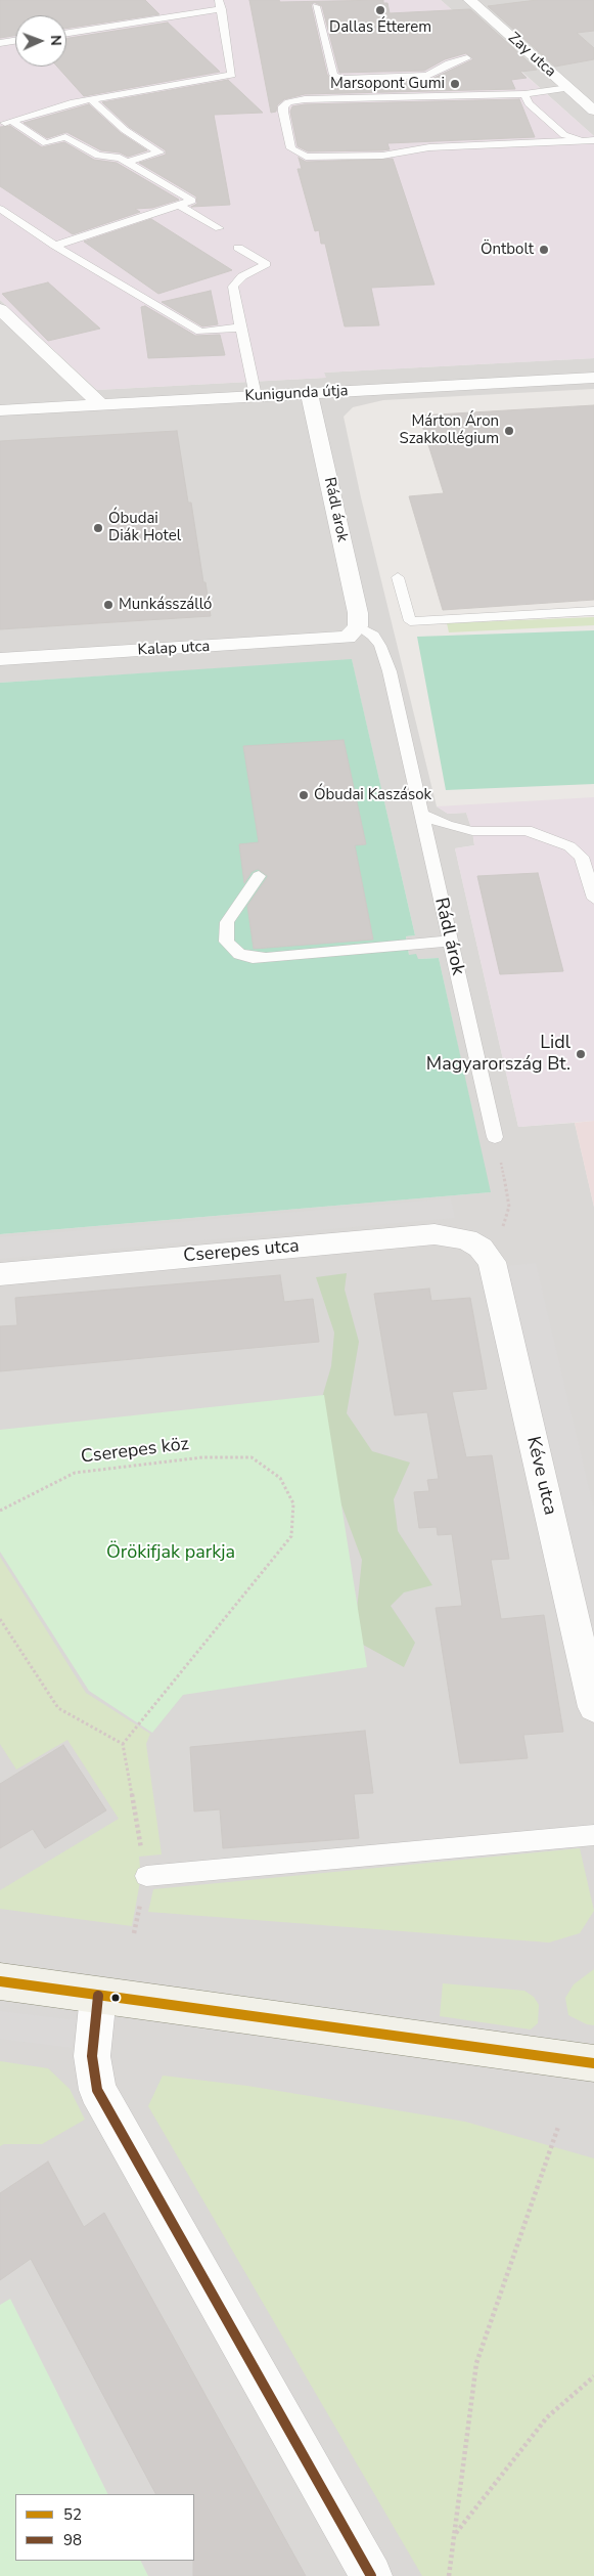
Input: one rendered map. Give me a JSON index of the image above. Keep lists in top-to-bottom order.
{
  "streets": {
    "street": [
      "Zay utca",
      "Kunigunda útja",
      "Rádl árok",
      "Kalap utca",
      "Cserepes utca",
      "Kéve utca"
    ],
    "path": ["Cserepes köz"]
  },
  "crossings": [
    ["Kunigunda útja", "Rádl árok"],
    ["Rádl árok", "Kalap utca"],
    ["Cserepes utca", "Kéve utca"]
  ],
  "parks": ["Örökifjak parkja"],
  "places": [
    "Dallas Étterem",
    "Marsopont Gumi",
    "Öntbolt",
    "Márton Áron Szakkollégium",
    "Óbudai Diák Hotel",
    "Munkásszálló",
    "Óbudai Kaszások",
    "Lidl Magyarország Bt."
  ],
  "lines": ["transit line 52", "transit line 98"],
  "legend": ["52", "98"],
  "north": "right"
}
